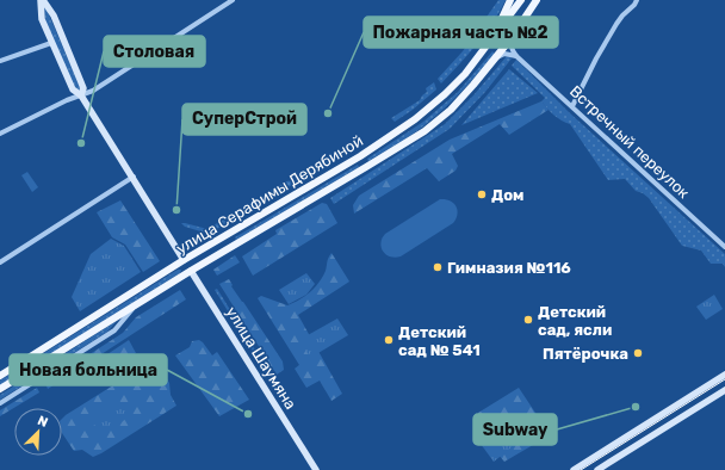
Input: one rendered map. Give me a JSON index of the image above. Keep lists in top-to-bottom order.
{
  "streets": {
    "main road": ["улица Серафимы Дерябиной", "улица Шаумяна"],
    "street": ["Встречный переулок"]
  },
  "crossings": [
    ["улица Серафимы Дерябиной", "улица Шаумяна"]
  ],
  "places": [
    "Пожарная часть №2",
    "Столовая",
    "Дом",
    "СуперСтрой",
    "Гимназия №116",
    "Детский сад, ясли",
    "Детский сад № 541",
    "Пятёрочка",
    "Subway",
    "Новая больница"
  ],
  "north": "top right"
}
